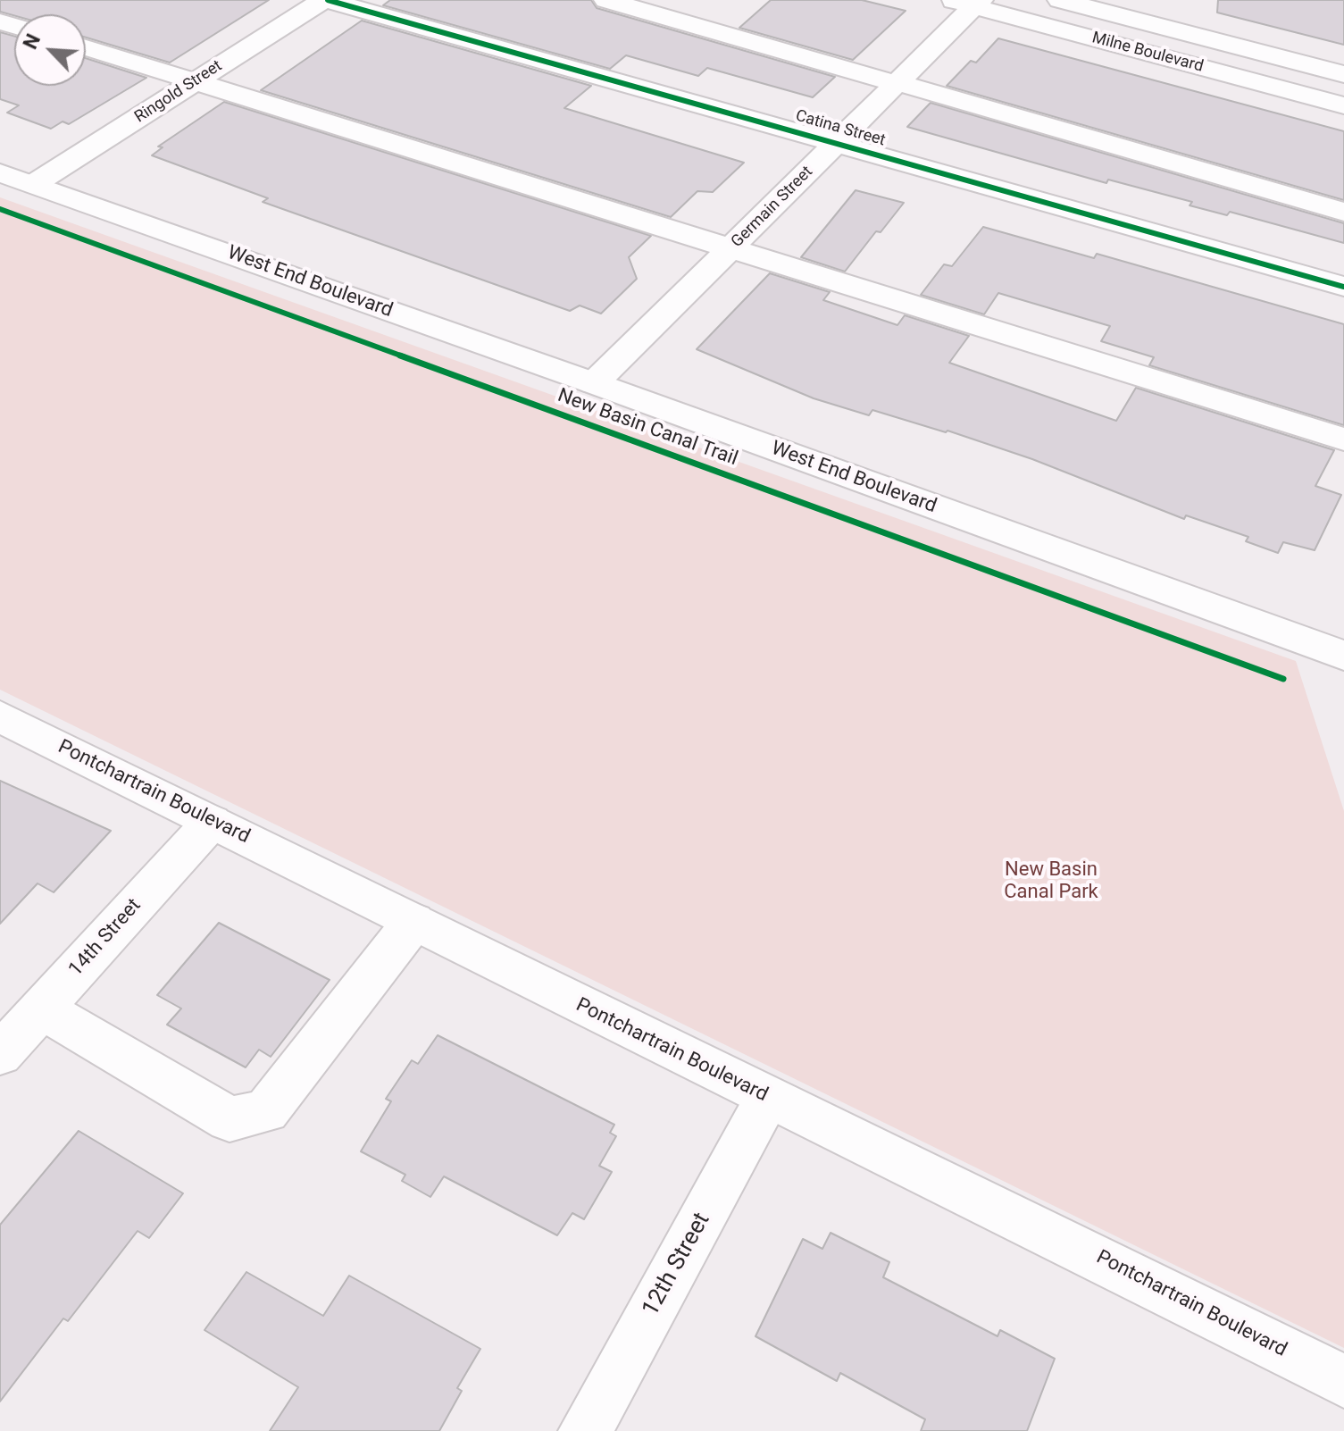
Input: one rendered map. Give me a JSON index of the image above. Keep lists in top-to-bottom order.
{
  "streets": {
    "street": [
      "Milne Boulevard",
      "Ringold Street",
      "Catina Street",
      "Germain Street",
      "West End Boulevard",
      "Pontchartrain Boulevard",
      "14th Street",
      "12th Street"
    ],
    "cycle path": ["New Basin Canal Trail"]
  },
  "crossings": [
    ["Milne Boulevard", "Germain Street"],
    ["Ringold Street", "Catina Street"],
    ["Ringold Street", "West End Boulevard"],
    ["Catina Street", "Germain Street"],
    ["Germain Street", "West End Boulevard"],
    ["Pontchartrain Boulevard", "14th Street"],
    ["Pontchartrain Boulevard", "12th Street"]
  ],
  "parks": ["New Basin Canal Park"],
  "north": "top left"
}
